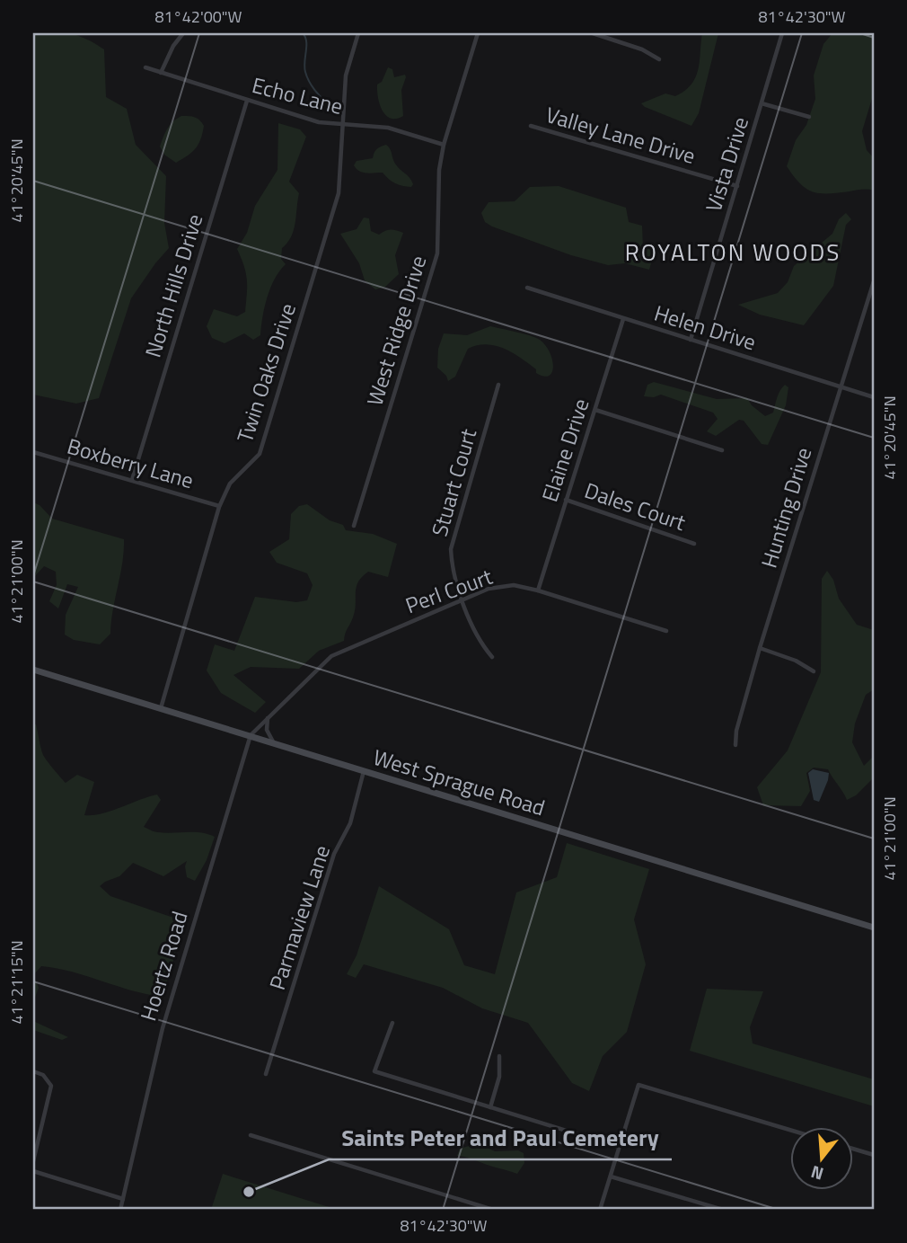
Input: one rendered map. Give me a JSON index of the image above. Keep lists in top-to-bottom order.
{
  "streets": {
    "street": [
      "Echo Lane",
      "Valley Lane Drive",
      "Vista Drive",
      "North Hills Drive",
      "Helen Drive",
      "West Ridge Drive",
      "Twin Oaks Drive",
      "Elaine Drive",
      "Boxberry Lane",
      "Stuart Court",
      "Dales Court",
      "Hunting Drive",
      "Perl Court",
      "West Sprague Road",
      "Parmaview Lane",
      "Hoertz Road"
    ]
  },
  "crossings": [
    ["Echo Lane", "North Hills Drive"],
    ["Echo Lane", "West Ridge Drive"],
    ["Echo Lane", "Twin Oaks Drive"],
    ["Valley Lane Drive", "Vista Drive"],
    ["Vista Drive", "Helen Drive"],
    ["North Hills Drive", "Boxberry Lane"],
    ["Helen Drive", "Elaine Drive"],
    ["Helen Drive", "Hunting Drive"],
    ["Twin Oaks Drive", "Boxberry Lane"],
    ["Twin Oaks Drive", "West Sprague Road"],
    ["Elaine Drive", "Dales Court"],
    ["Elaine Drive", "Perl Court"],
    ["Stuart Court", "Perl Court"],
    ["Perl Court", "West Sprague Road"],
    ["Perl Court", "Hoertz Road"],
    ["West Sprague Road", "Parmaview Lane"],
    ["West Sprague Road", "Hoertz Road"]
  ],
  "districts": ["ROYALTON WOODS"],
  "places": ["Saints Peter and Paul Cemetery"],
  "north": "bottom",
  "coordinates": [
    "81°42'00\"W",
    "81°42'30\"W",
    "41°20'45\"N",
    "41°21'00\"N",
    "41°21'15\"N"
  ]
}
